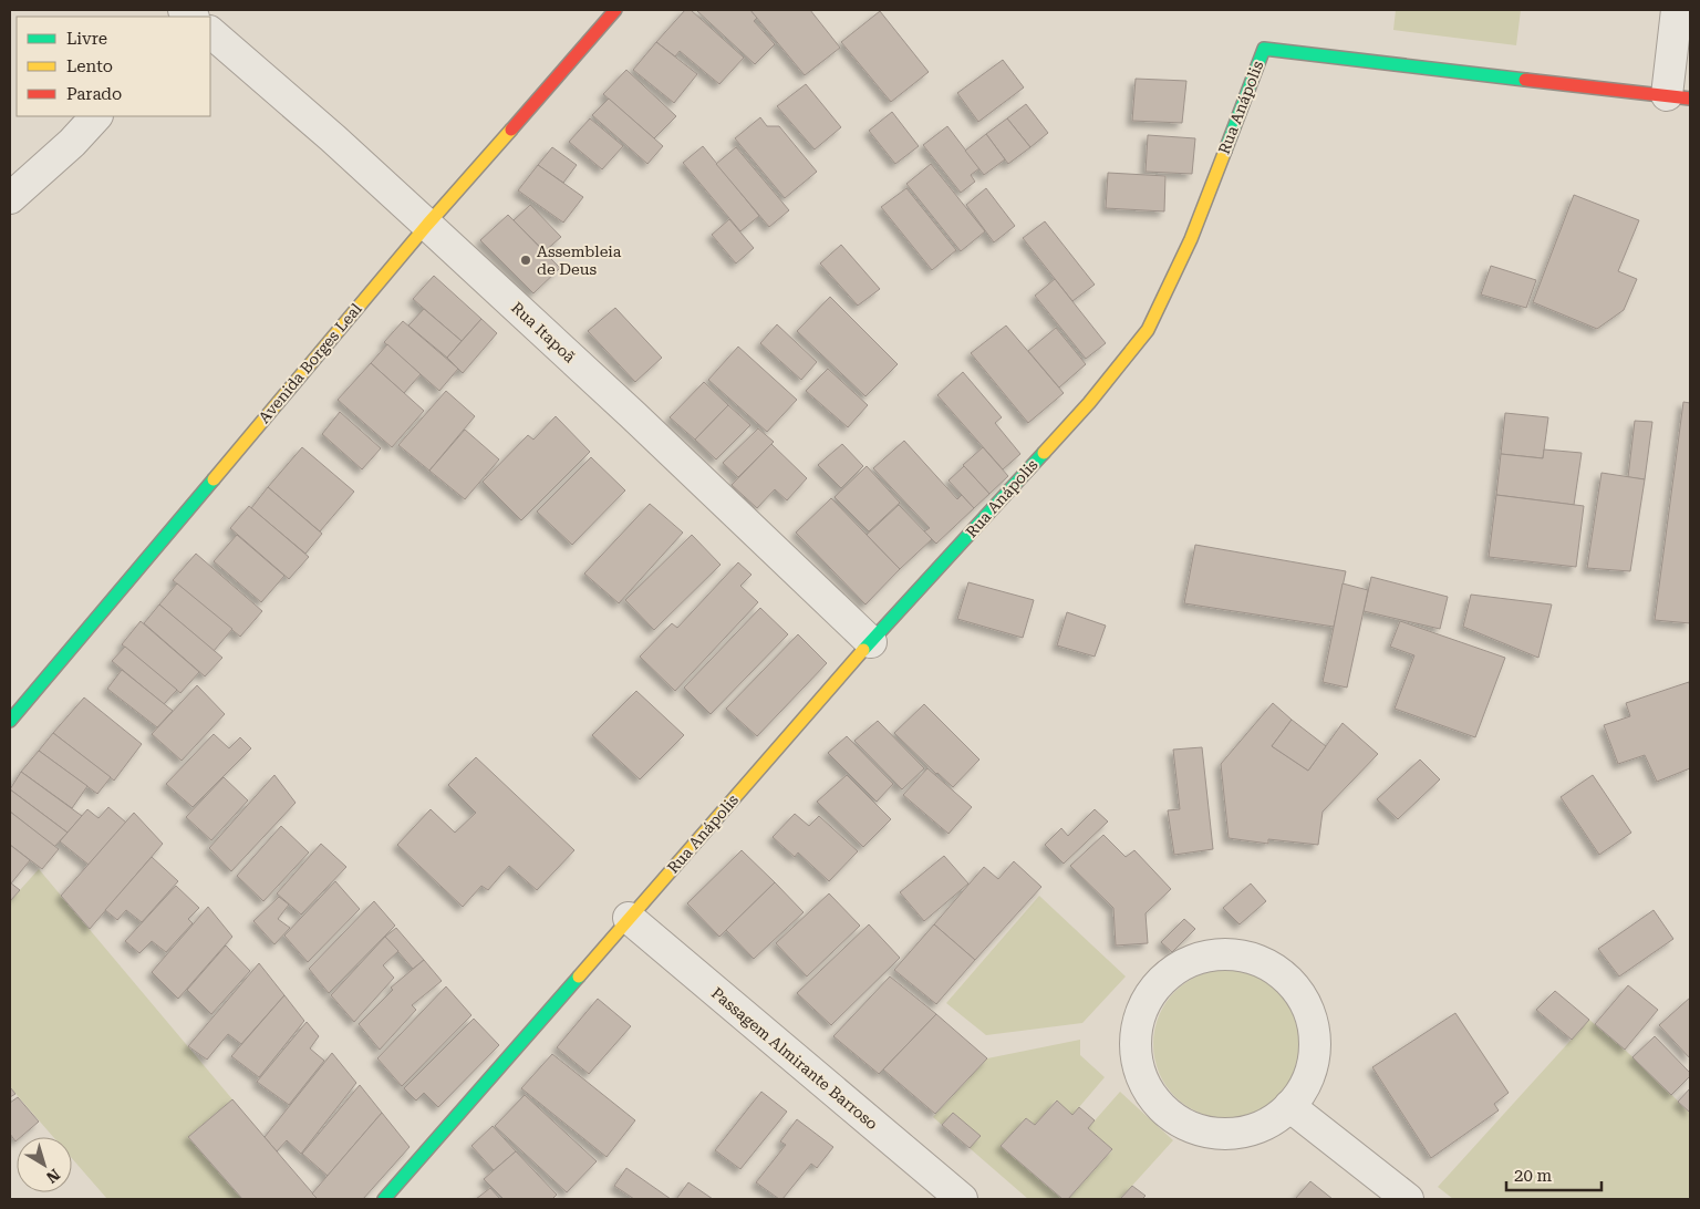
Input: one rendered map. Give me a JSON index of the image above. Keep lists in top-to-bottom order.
{
  "streets": {
    "street": [
      "Rua Anápolis",
      "Rua Itapoã",
      "Avenida Borges Leal",
      "Passagem Almirante Barroso"
    ]
  },
  "crossings": [
    ["Rua Anápolis", "Rua Itapoã"],
    ["Rua Anápolis", "Passagem Almirante Barroso"],
    ["Rua Itapoã", "Avenida Borges Leal"]
  ],
  "places": ["Assembleia de Deus"],
  "legend": ["Livre", "Lento", "Parado"],
  "scale_bar": "20 m",
  "north": "bottom right"
}
